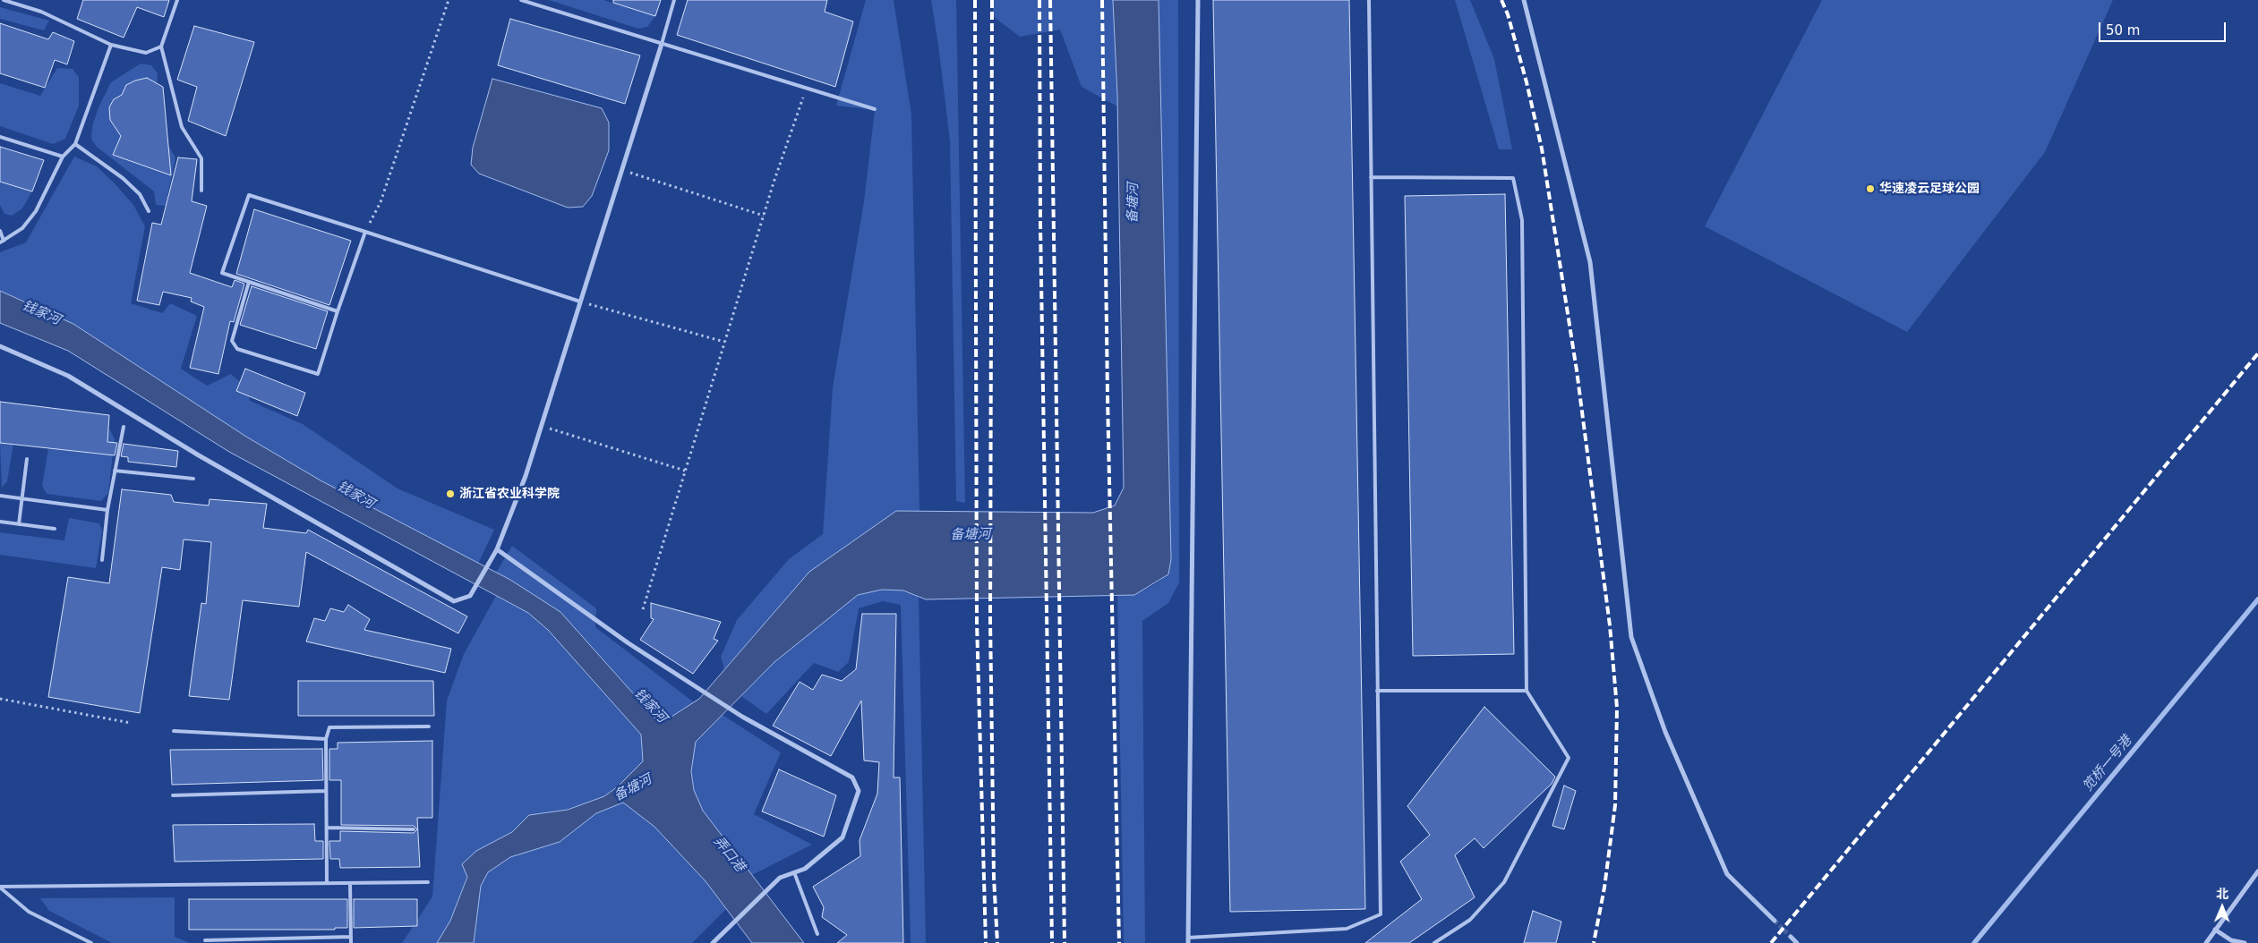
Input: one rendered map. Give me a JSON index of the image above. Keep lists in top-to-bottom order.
{
  "water": [
    "备塘河",
    "钱家河",
    "笕桥一号港",
    "弄口港"
  ],
  "places": ["华速凌云足球公园", "浙江省农业科学院"],
  "scale_bar": "50 m",
  "north": "top"
}
